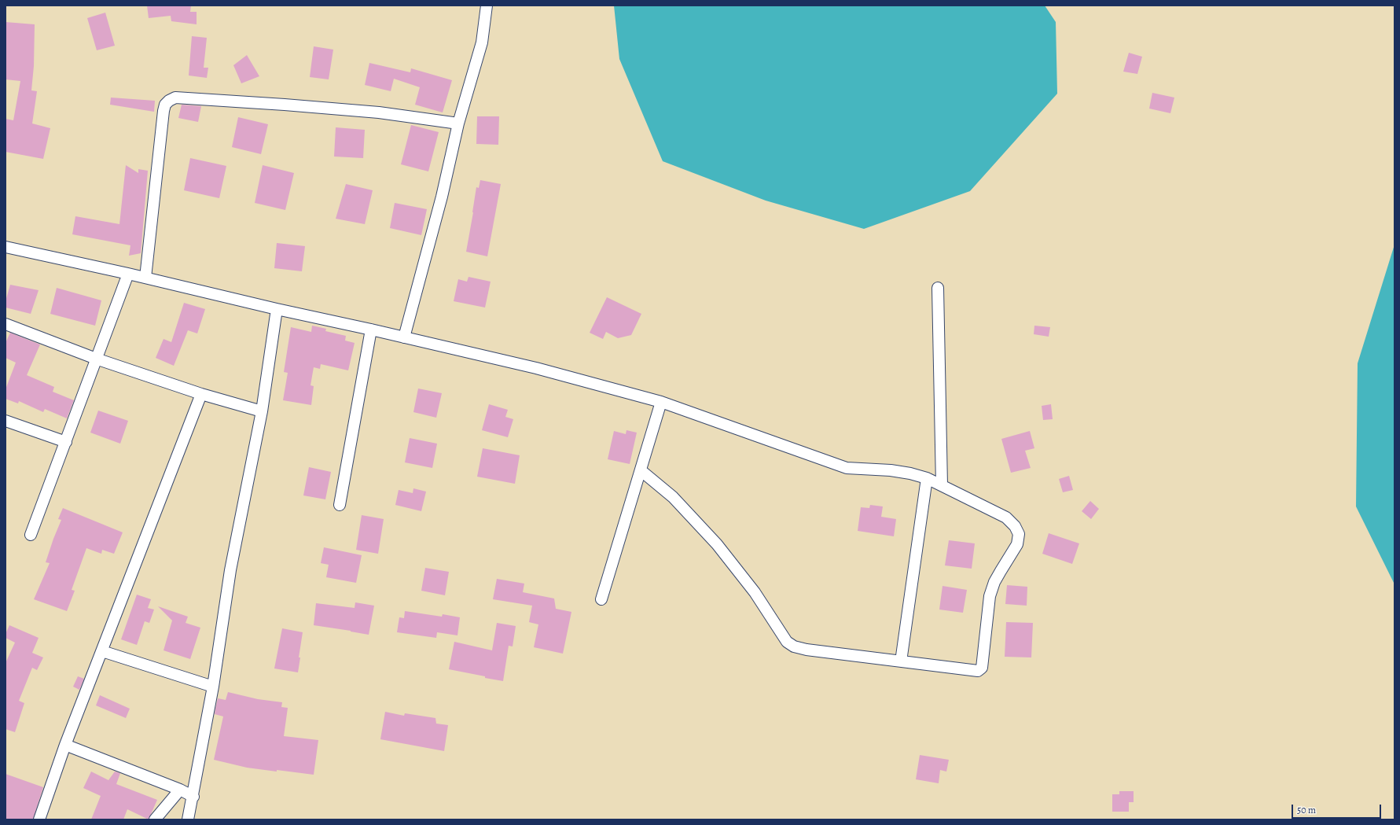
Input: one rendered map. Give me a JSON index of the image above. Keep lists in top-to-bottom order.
{
  "scale_bar": "50 m"
}
